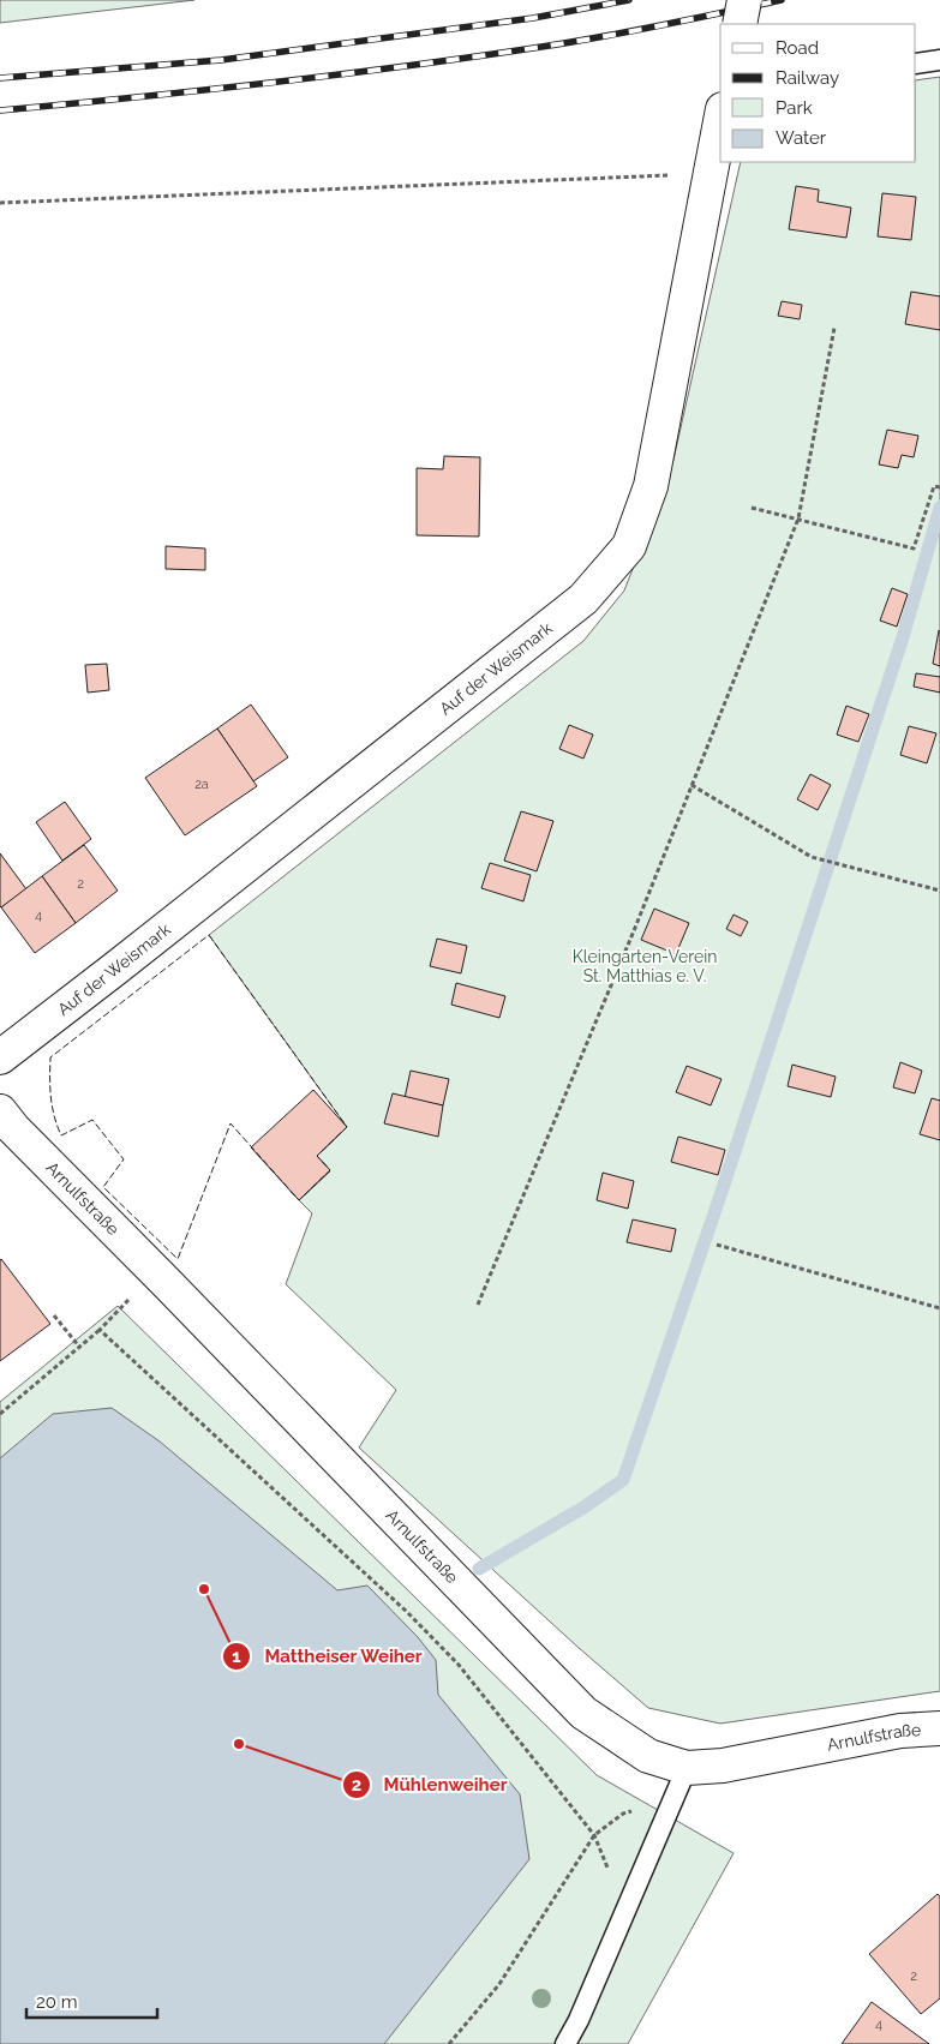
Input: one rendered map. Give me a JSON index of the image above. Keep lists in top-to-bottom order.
{
  "streets": {
    "street": ["Auf der Weismark", "Arnulfstraße"]
  },
  "parks": ["Kleingarten-Verein St. Matthias e. V."],
  "places": ["Mattheiser Weiher", "Mühlenweiher"],
  "house_numbers": [
    "2a",
    "2",
    "4",
    "2",
    "4"
  ],
  "legend": [
    "Road",
    "Railway",
    "Park",
    "Water"
  ],
  "scale_bar": "20 m"
}
